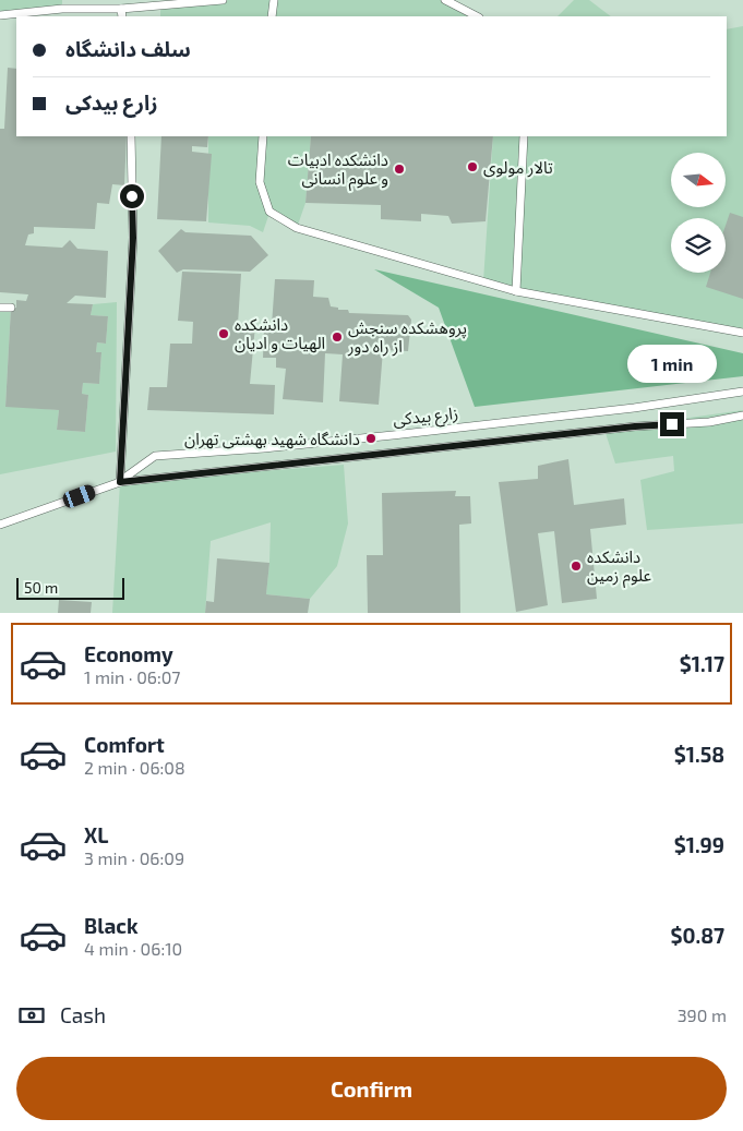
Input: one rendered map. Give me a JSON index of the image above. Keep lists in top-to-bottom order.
{
  "streets": {
    "lane": ["زارع بیدکی"]
  },
  "places": [
    "تالار مولوی",
    "دانشکده ادبیات و علوم انسانی",
    "دانشکده الهیات و ادیان",
    "پروهشکده سنجش از راه دور",
    "دانشگاه شهید بهشتی تهران",
    "دانشکده علوم زمین"
  ],
  "scale_bar": "50 m",
  "north": "right",
  "page": {
    "banner": ["سلف دانشگاه", "زارع بیدکی"],
    "bubble": "1 min",
    "scale": "50 m",
    "list": [
      {
        "name": "Economy",
        "note": "1 min · 06:07",
        "value": "$1.17"
      },
      {
        "name": "Comfort",
        "note": "2 min · 06:08",
        "value": "$1.58"
      },
      {
        "name": "XL",
        "note": "3 min · 06:09",
        "value": "$1.99"
      },
      {
        "name": "Black",
        "note": "4 min · 06:10",
        "value": "$0.87"
      }
    ],
    "pay": ["Cash", "390 m"],
    "buttons": "Confirm"
  }
}
